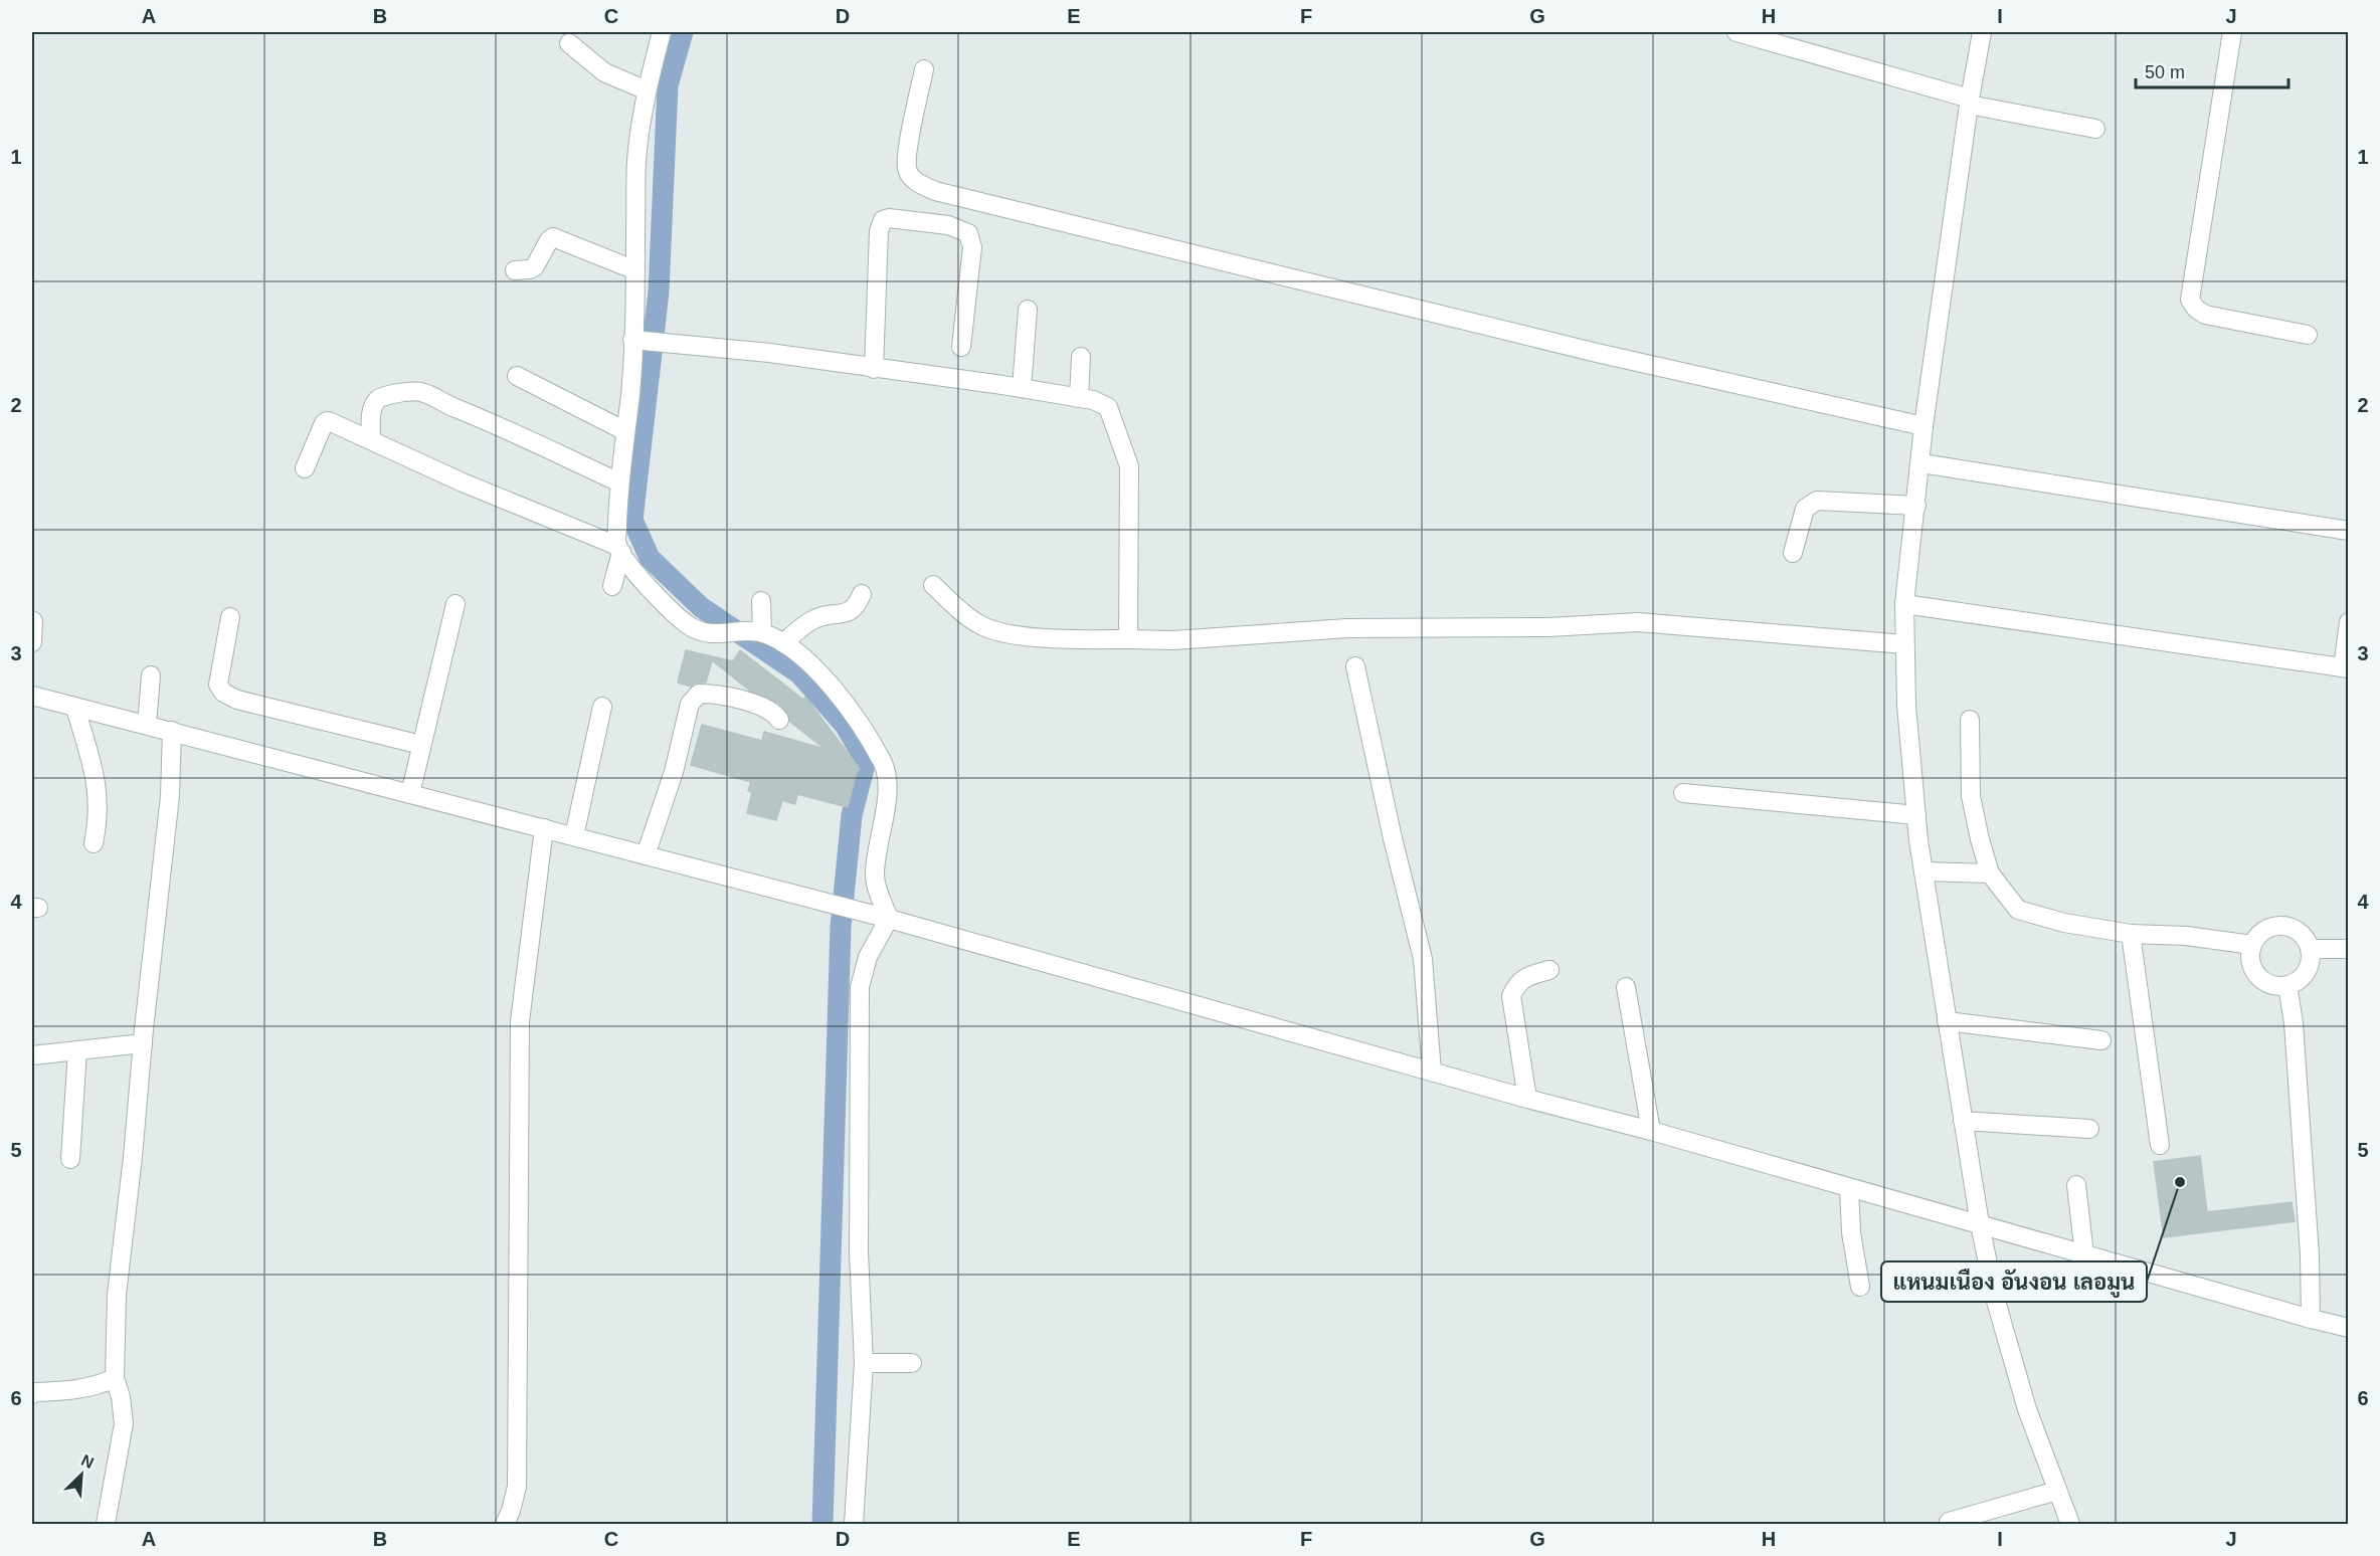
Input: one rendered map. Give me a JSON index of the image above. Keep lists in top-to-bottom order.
{
  "places": ["แหนมเนือง อันงอน เลอมูน"],
  "scale_bar": "50 m",
  "north": "top right",
  "grid": {
    "columns": [
      "A",
      "B",
      "C",
      "D",
      "E",
      "F",
      "G",
      "H",
      "I",
      "J"
    ],
    "rows": [
      "1",
      "2",
      "3",
      "4",
      "5",
      "6"
    ]
  }
}
